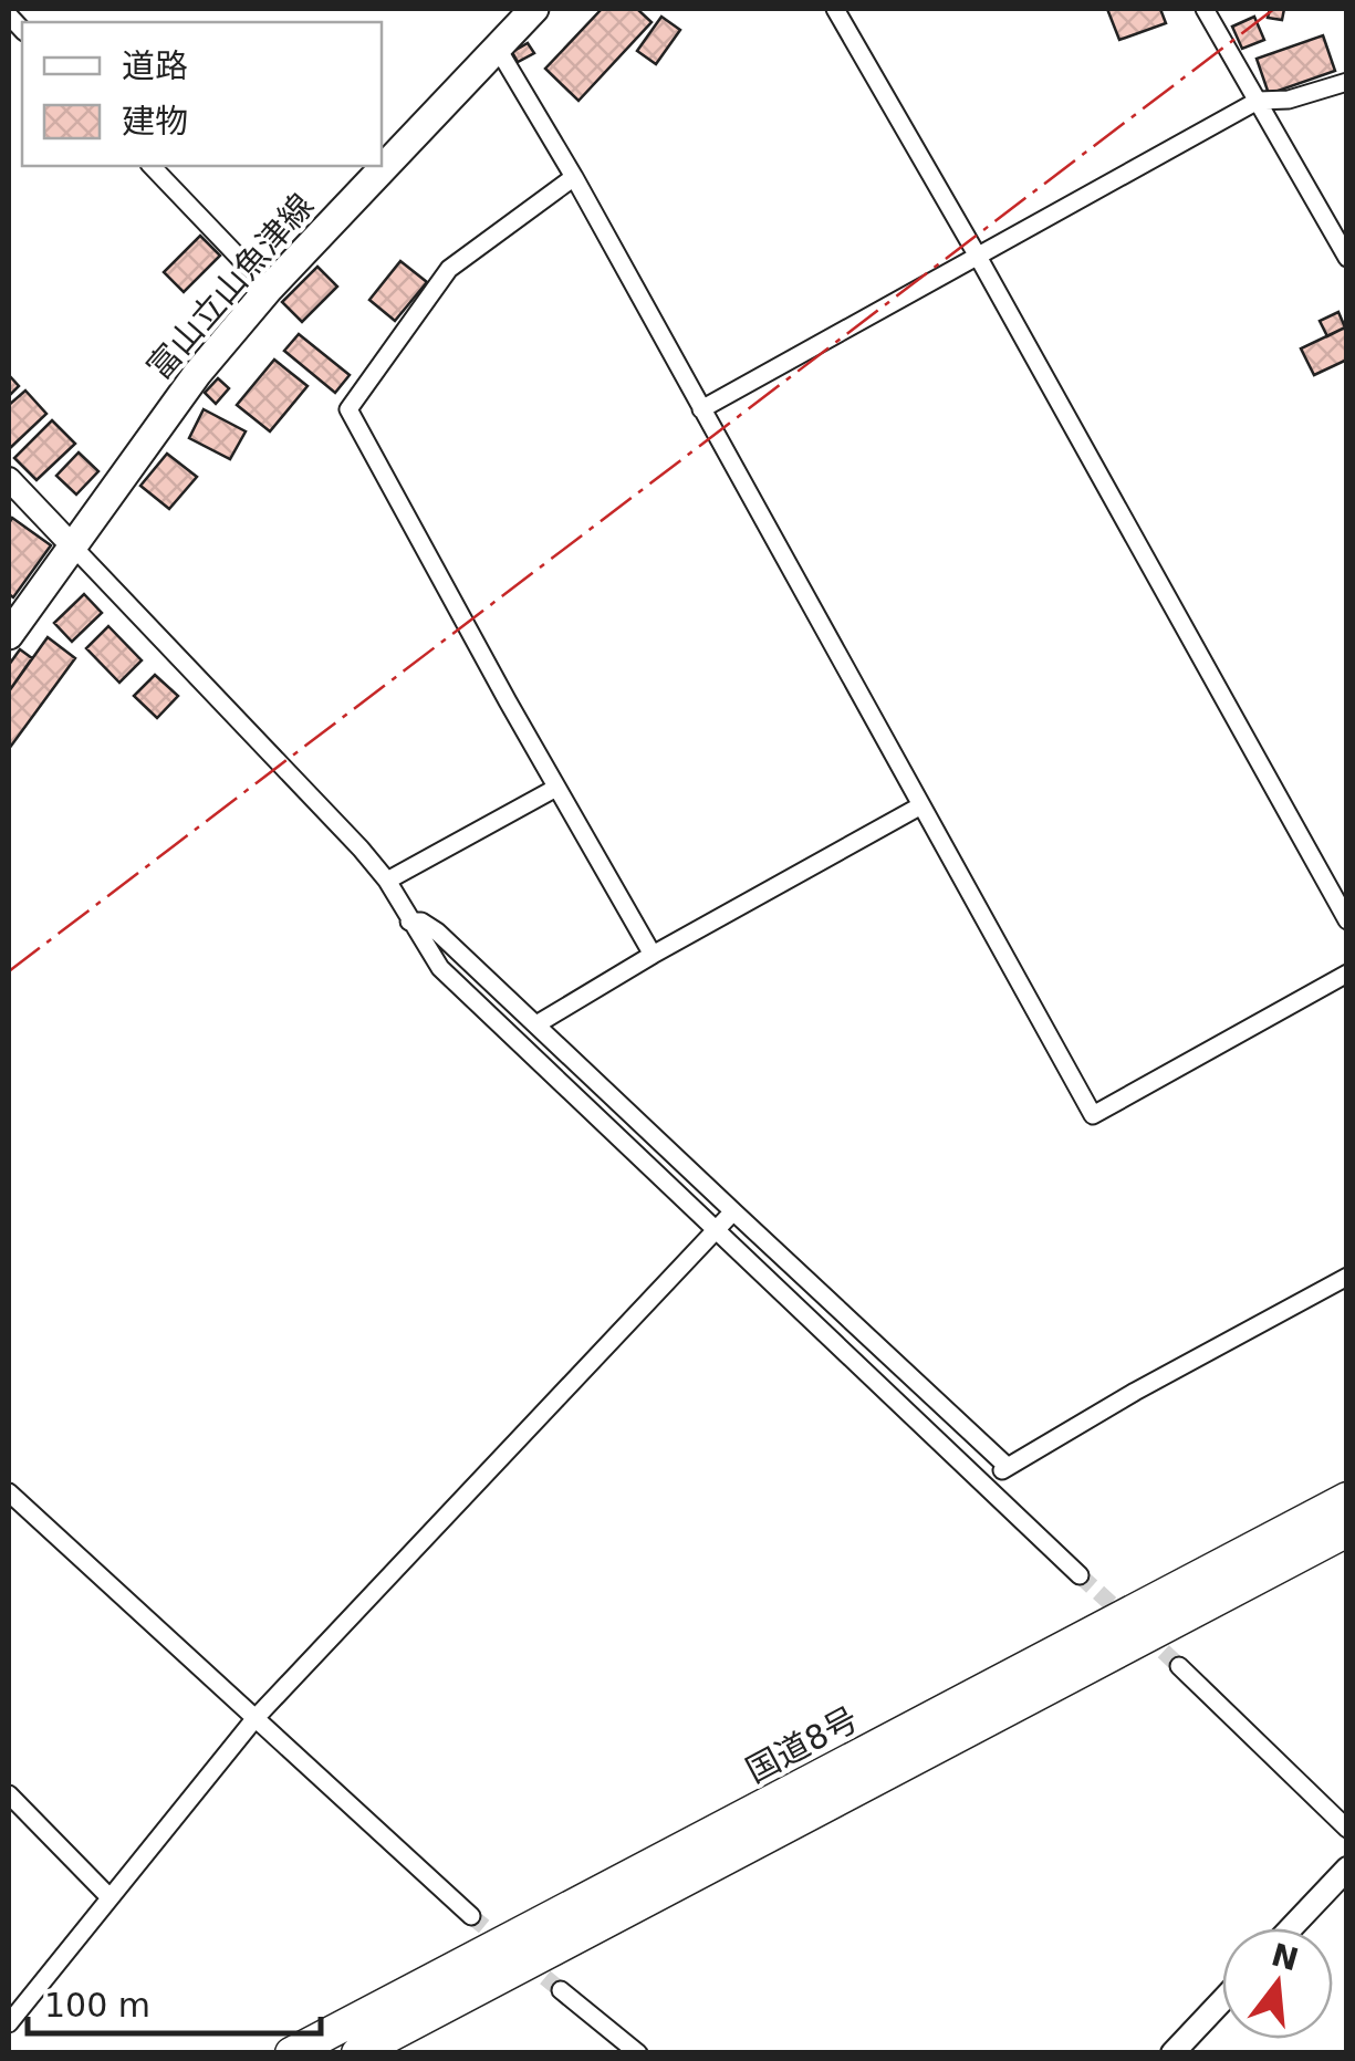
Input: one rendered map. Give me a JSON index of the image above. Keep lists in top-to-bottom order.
{
  "streets": {
    "highway": ["国道8号"],
    "main road": ["富山立山魚津線"]
  },
  "legend": ["道路", "建物"],
  "scale_bar": "100 m",
  "north": "top"
}
